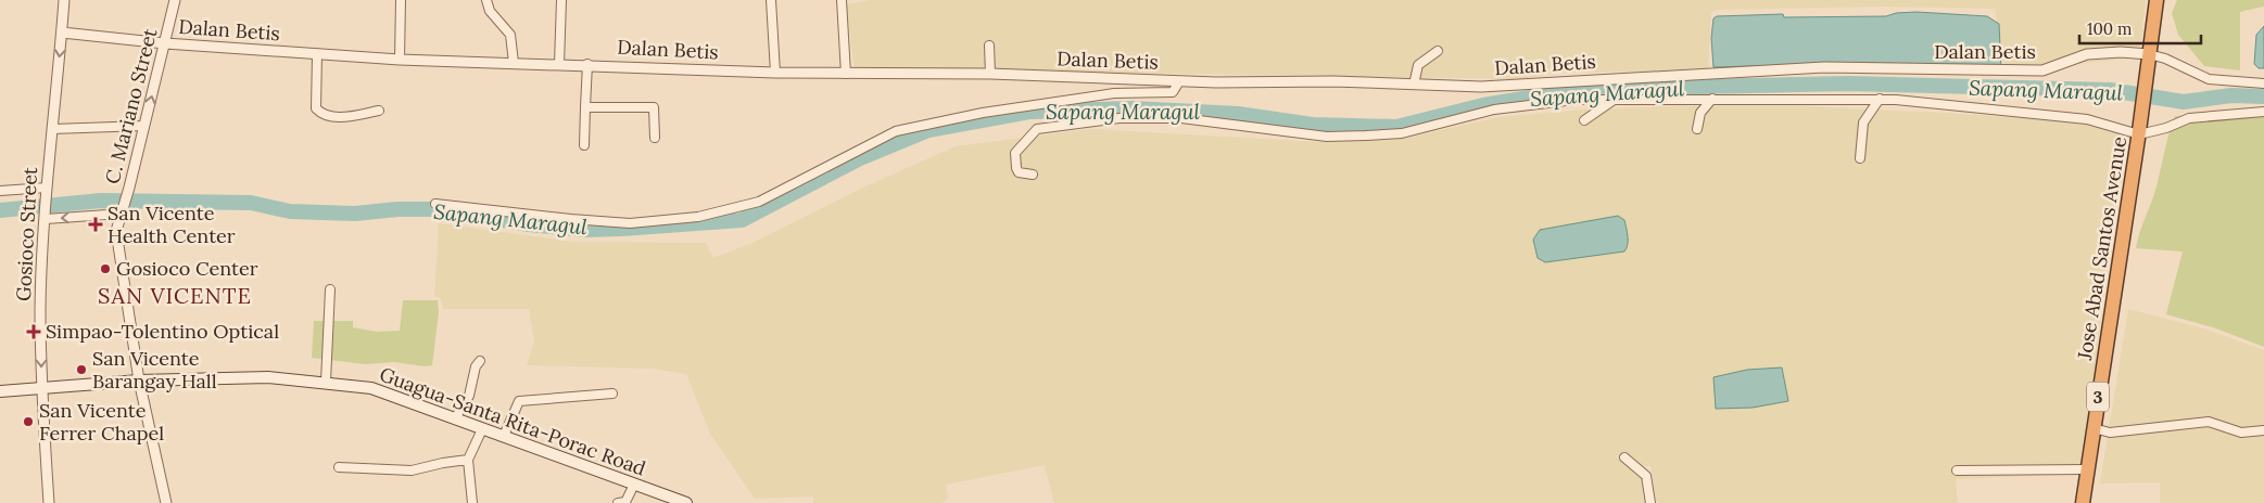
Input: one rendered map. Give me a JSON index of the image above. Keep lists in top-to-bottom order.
{
  "streets": {
    "highway": ["Jose Abad Santos Avenue", "3"],
    "main road": ["Guagua-Santa Rita-Porac Road"],
    "street": ["Dalan Betis", "C. Mariano Street", "Gosioco Street"]
  },
  "crossings": [
    ["Dalan Betis", "C. Mariano Street"],
    ["Dalan Betis", "Gosioco Street"],
    ["Dalan Betis", "Jose Abad Santos Avenue"],
    ["C. Mariano Street", "Guagua-Santa Rita-Porac Road"],
    ["Gosioco Street", "Guagua-Santa Rita-Porac Road"]
  ],
  "one_way": ["Gosioco Street"],
  "districts": ["SAN VICENTE"],
  "water": ["Sapang Maragul"],
  "places": {
    "health": ["San Vicente Health Center", "Simpao-Tolentino Optical"],
    "other": ["Gosioco Center", "San Vicente Barangay Hall", "San Vicente Ferrer Chapel"]
  },
  "scale_bar": "100 m"
}
